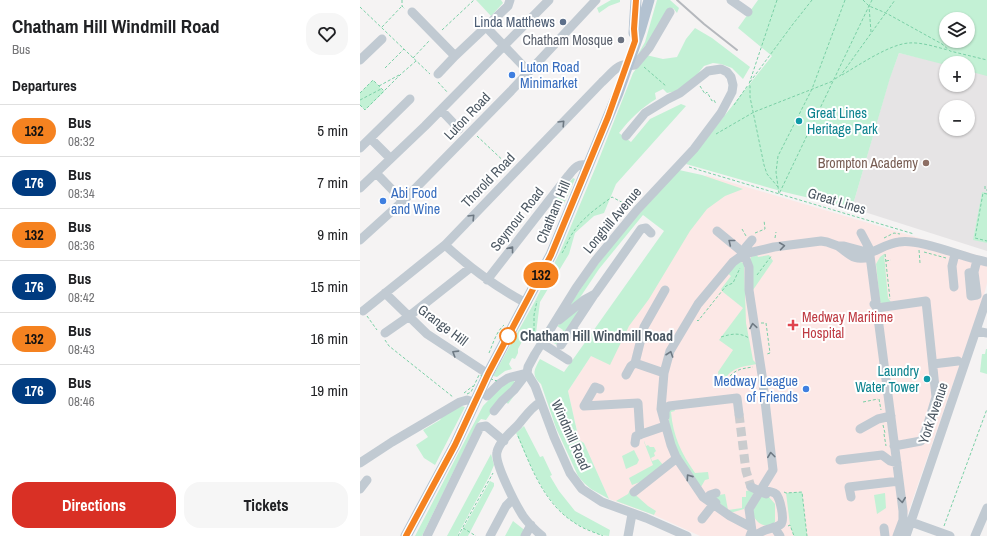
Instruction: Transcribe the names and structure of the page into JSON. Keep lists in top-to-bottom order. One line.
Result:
{"streets":{"main road":["Chatham Hill"],"street":["Luton Road","Thorold Road","Seymour Road","Longhill Avenue","Grange Hill","York Avenue","Windmill Road"],"path":["Great Lines"]},"crossings":[["Thorold Road","Chatham Hill"],["Thorold Road","Grange Hill"],["Great Lines","Longhill Avenue"],["Chatham Hill","Seymour Road"],["Chatham Hill","Grange Hill"],["Longhill Avenue","Windmill Road"]],"one_way":["Thorold Road","Seymour Road"],"places":{"other":["Linda Matthews","Chatham Mosque","Luton Road Minimarket","Great Lines Heritage Park","Brompton Academy","Abi Food and Wine","Chatham Hill Windmill Road","Laundry Water Tower","Medway League of Friends"],"health":["Medway Maritime Hospital"]},"lines":["bus line 132"],"page":{"heading":[["Chatham Hill Windmill Road","Bus"],"Departures"],"on_map":"132","map_buttons":["+","−"],"list":[{"mark":"132","name":"Bus","note":"08:32","value":"5 min"},{"mark":"176","name":"Bus","note":"08:34","value":"7 min"},{"mark":"132","name":"Bus","note":"08:36","value":"9 min"},{"mark":"176","name":"Bus","note":"08:42","value":"15 min"},{"mark":"132","name":"Bus","note":"08:43","value":"16 min"},{"mark":"176","name":"Bus","note":"08:46","value":"19 min"}],"buttons":["Directions","Tickets"]}}
